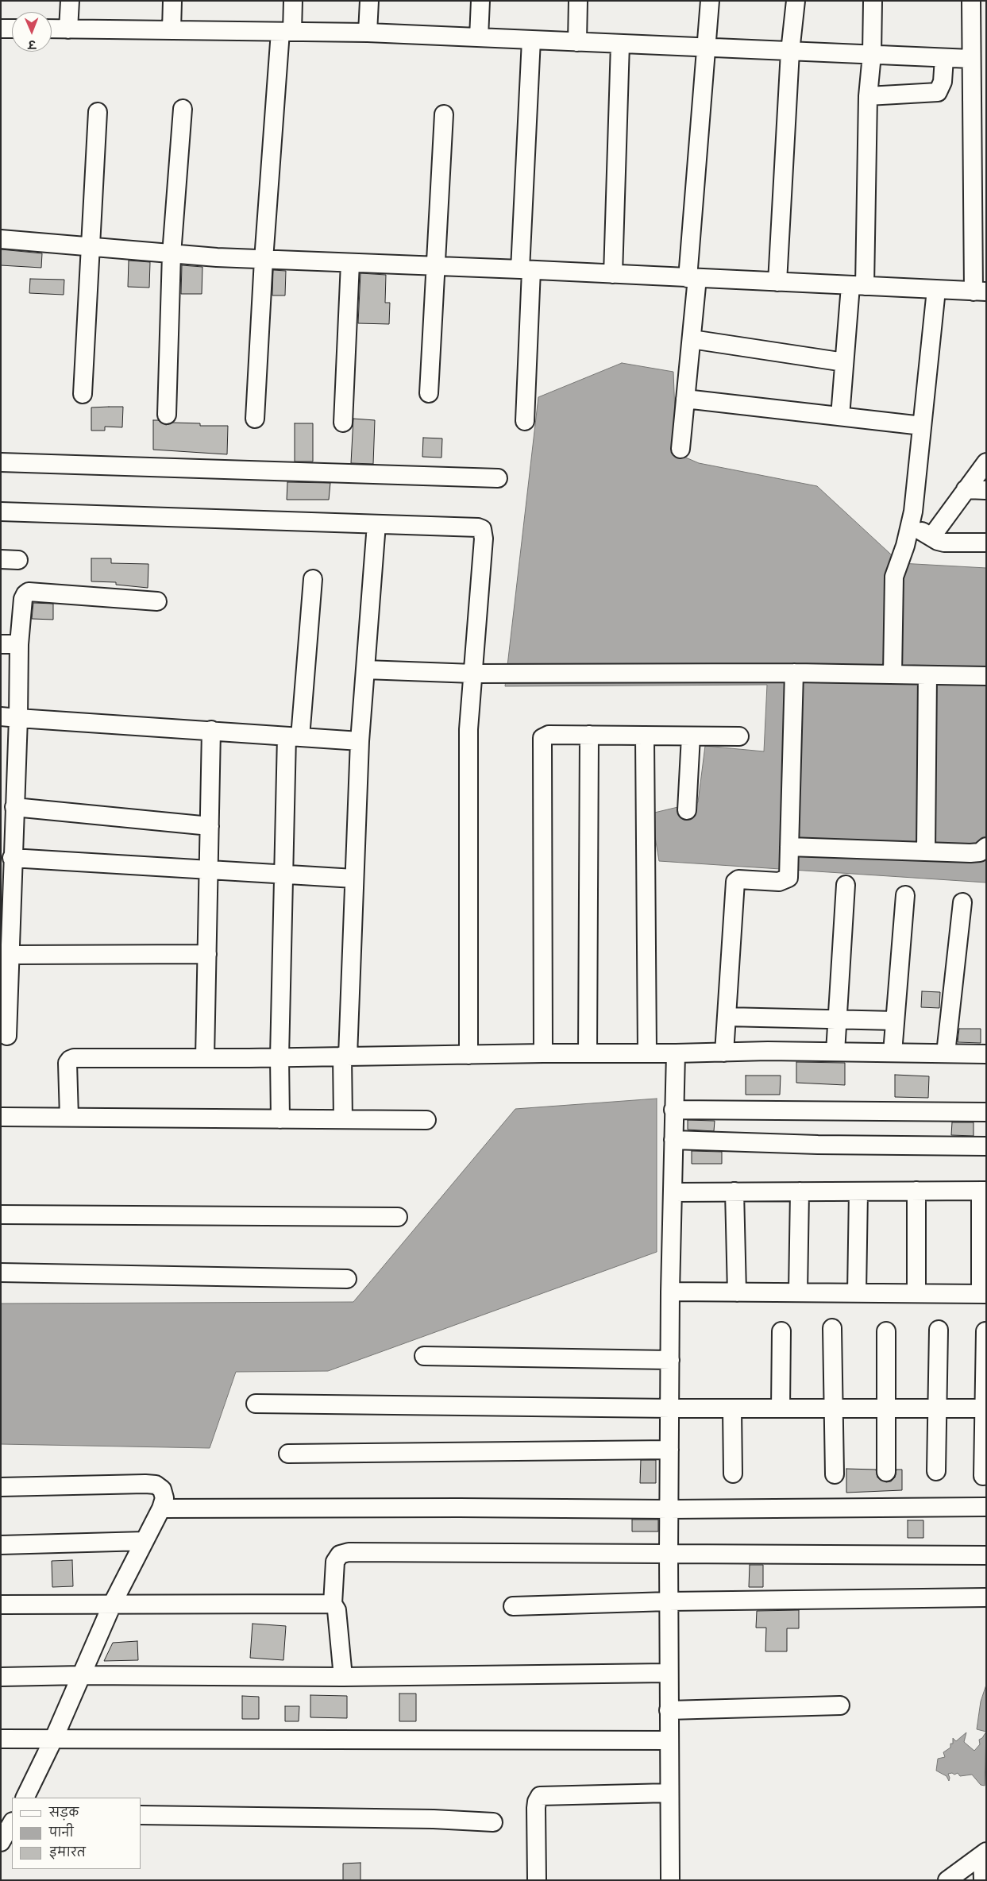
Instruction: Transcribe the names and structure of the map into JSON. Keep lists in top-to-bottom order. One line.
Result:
{"legend":["सड़क","पानी","इमारत"],"north":"bottom"}
